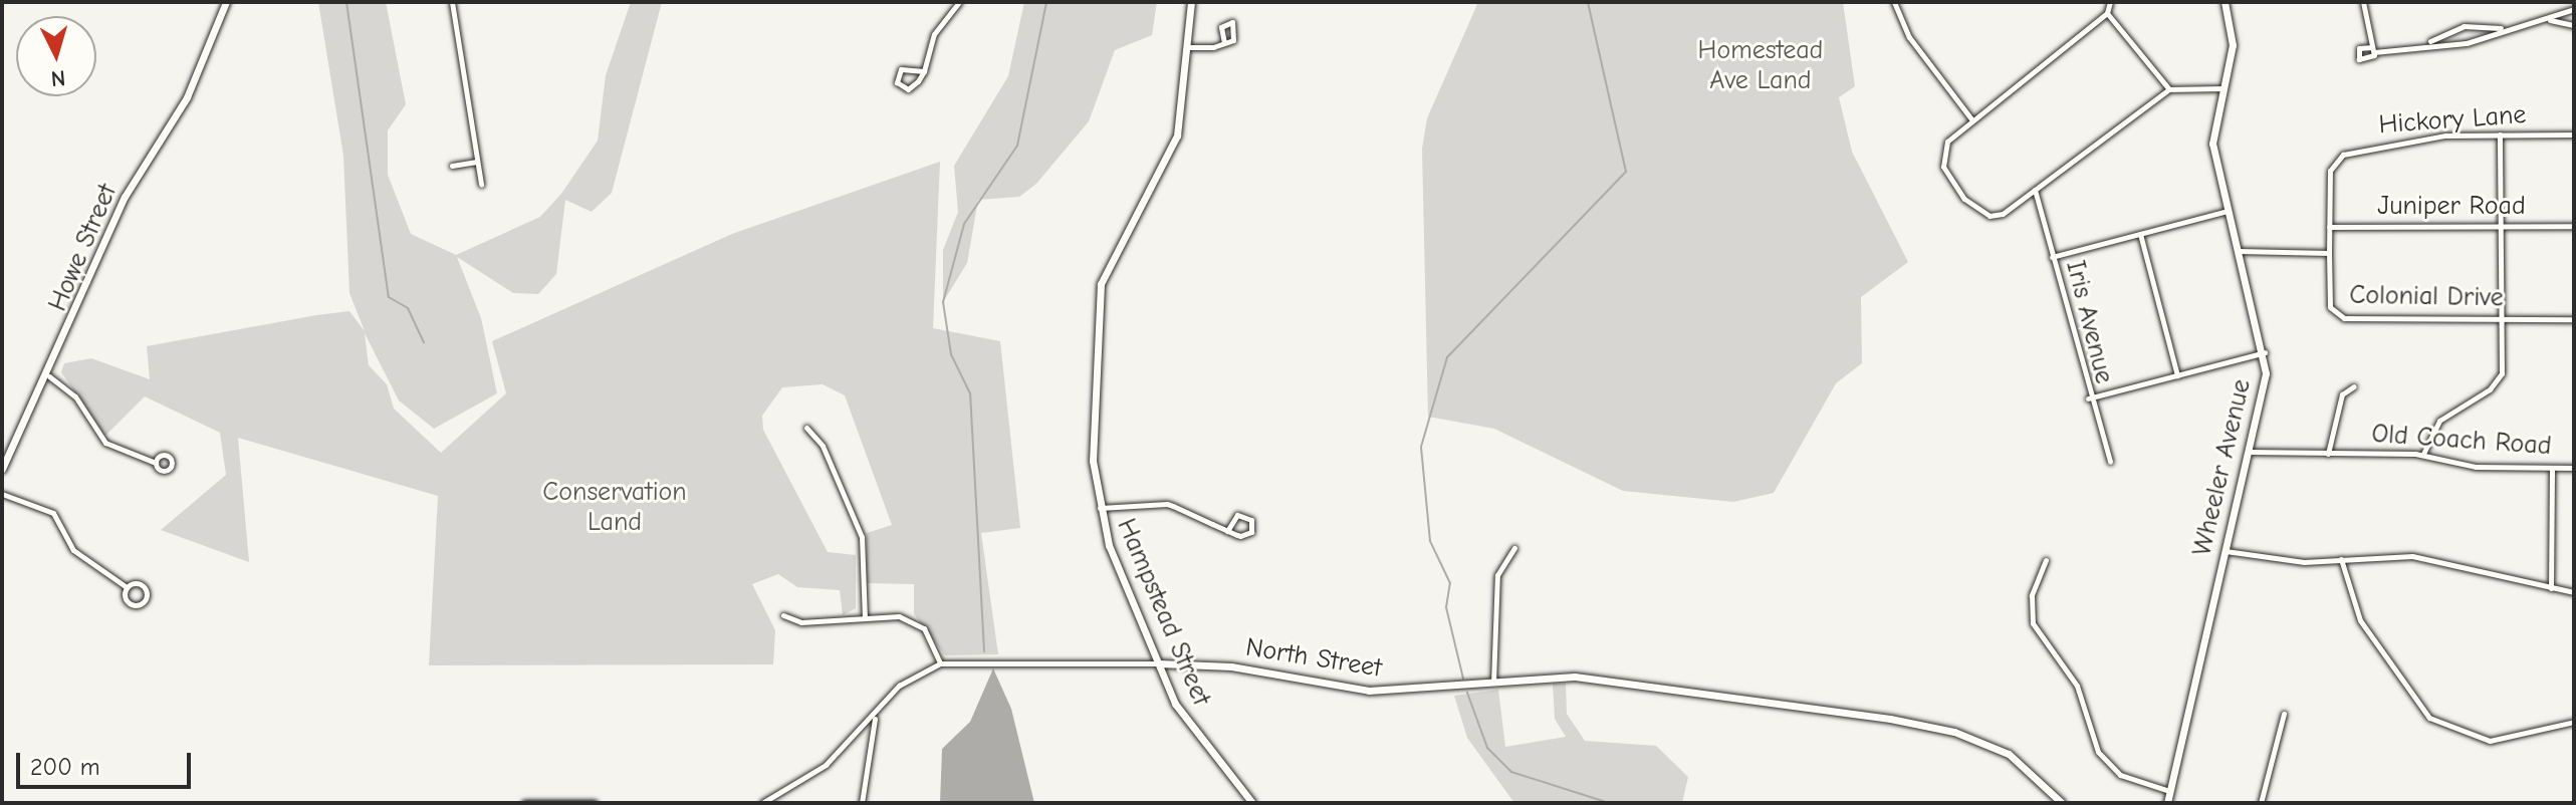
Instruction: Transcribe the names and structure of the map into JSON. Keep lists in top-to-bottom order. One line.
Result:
{"streets":{"street":["Hickory Lane","Juniper Road","Howe Street","Colonial Drive","Iris Avenue","Old Coach Road","Wheeler Avenue","Hampstead Street","North Street"]},"crossings":[["Hickory Lane","Juniper Road"],["Hickory Lane","Colonial Drive"],["Colonial Drive","Wheeler Avenue"],["Old Coach Road","Wheeler Avenue"],["Hampstead Street","North Street"]],"parks":["Homestead Ave Land","Conservation Land"],"scale_bar":"200 m","north":"bottom"}
